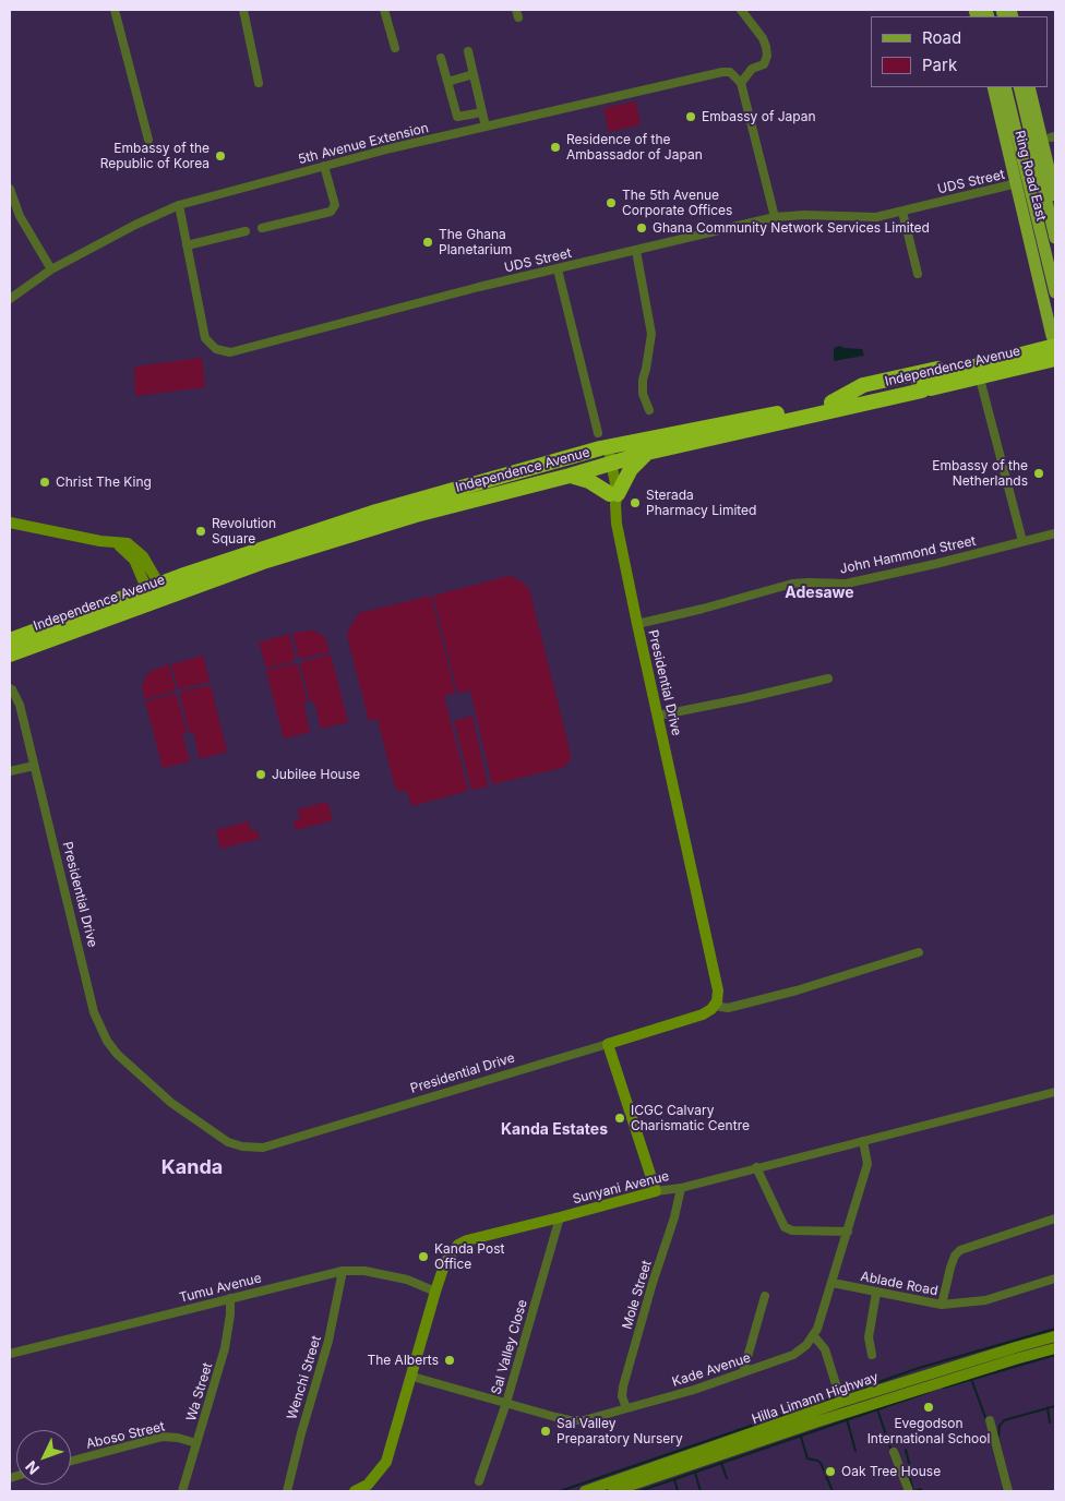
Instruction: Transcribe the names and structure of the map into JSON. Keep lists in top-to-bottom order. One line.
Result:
{"streets":{"highway":["Independence Avenue"],"main road":["Ring Road East"],"street":["5th Avenue Extension","UDS Street","John Hammond Street","Presidential Drive","Sunyani Avenue","Ablade Road","Tumu Avenue","Mole Street","Sal Valley Close","Kade Avenue","Wenchi Street","Wa Street","Hilla Limann Highway","Aboso Street"]},"crossings":[["5th Avenue Extension","UDS Street"],["Ring Road East","UDS Street"],["Ring Road East","Independence Avenue"],["Independence Avenue","Presidential Drive"],["John Hammond Street","Presidential Drive"],["Sunyani Avenue","Tumu Avenue"],["Sunyani Avenue","Mole Street"],["Sunyani Avenue","Sal Valley Close"],["Sunyani Avenue","Kade Avenue"],["Ablade Road","Kade Avenue"],["Tumu Avenue","Wenchi Street"],["Tumu Avenue","Wa Street"],["Mole Street","Kade Avenue"],["Sal Valley Close","Kade Avenue"],["Wa Street","Aboso Street"]],"districts":["Adesawe","Kanda Estates","Kanda"],"places":["Embassy of Japan","Residence of the Ambassador of Japan","Embassy of the Republic of Korea","The 5th Avenue Corporate Offices","Ghana Community Network Services Limited","The Ghana Planetarium","Embassy of the Netherlands","Christ The King","Sterada Pharmacy Limited","Revolution Square","Jubilee House","ICGC Calvary Charismatic Centre","Kanda Post Office","The Alberts","Evegodson International School","Sal Valley Preparatory Nursery","Oak Tree House"],"legend":["Road","Park"],"north":"bottom left"}
